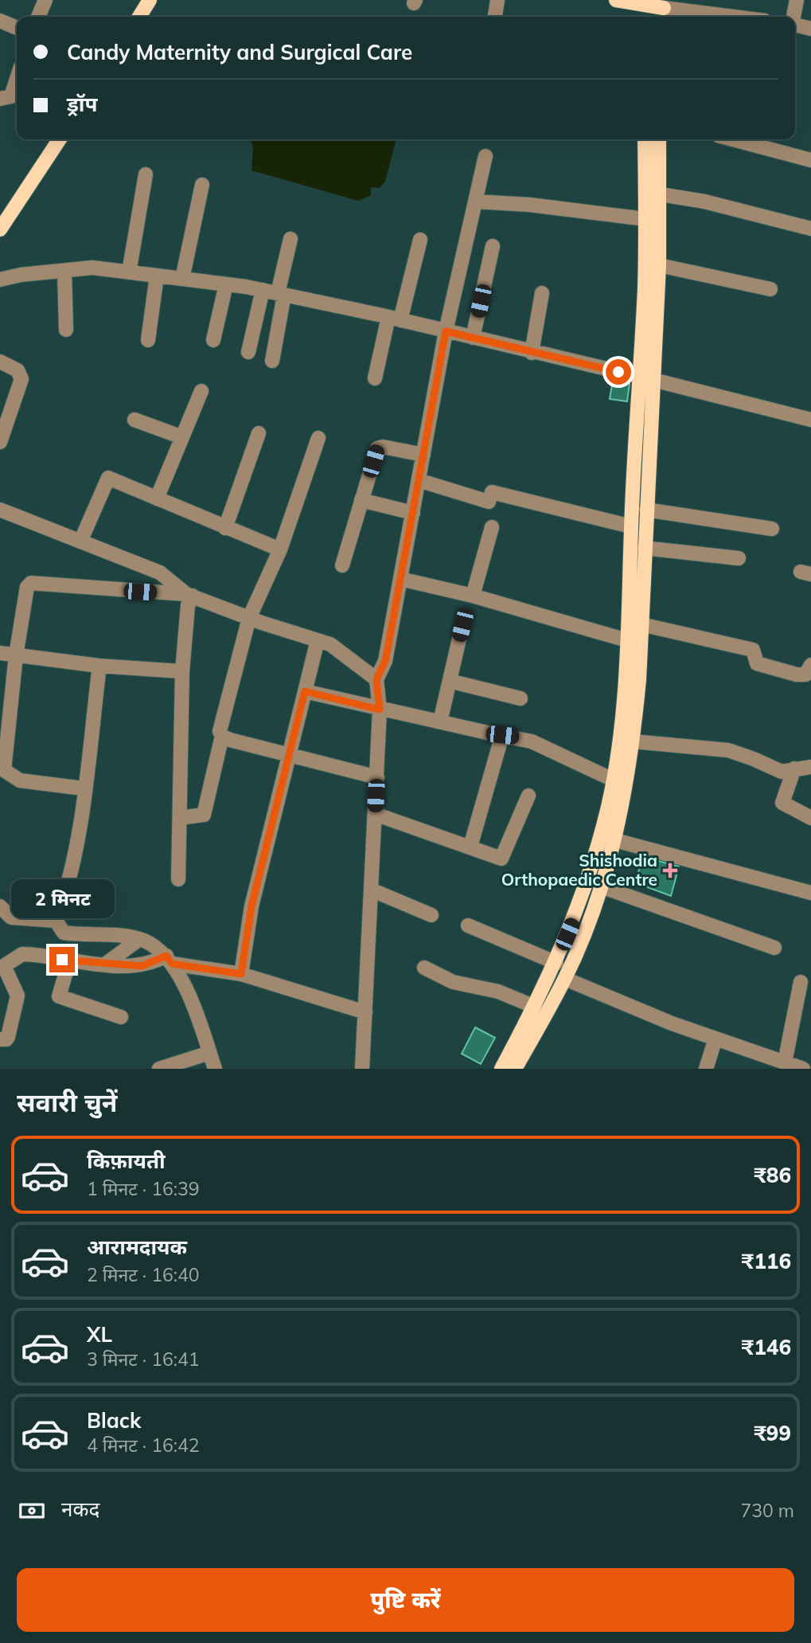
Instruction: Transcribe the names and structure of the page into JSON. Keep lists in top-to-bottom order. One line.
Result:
{"places":{"health":["Shishodia Orthopaedic Centre"]},"page":{"banner":["Candy Maternity and Surgical Care","ड्रॉप"],"bubble":"2 मिनट","heading":"सवारी चुनें","list":[{"name":"किफ़ायती","note":"1 मिनट · 16:39","value":"₹86"},{"name":"आरामदायक","note":"2 मिनट · 16:40","value":"₹116"},{"name":"XL","note":"3 मिनट · 16:41","value":"₹146"},{"name":"Black","note":"4 मिनट · 16:42","value":"₹99"}],"pay":["नकद","730 m"],"buttons":"पुष्टि करें"}}
